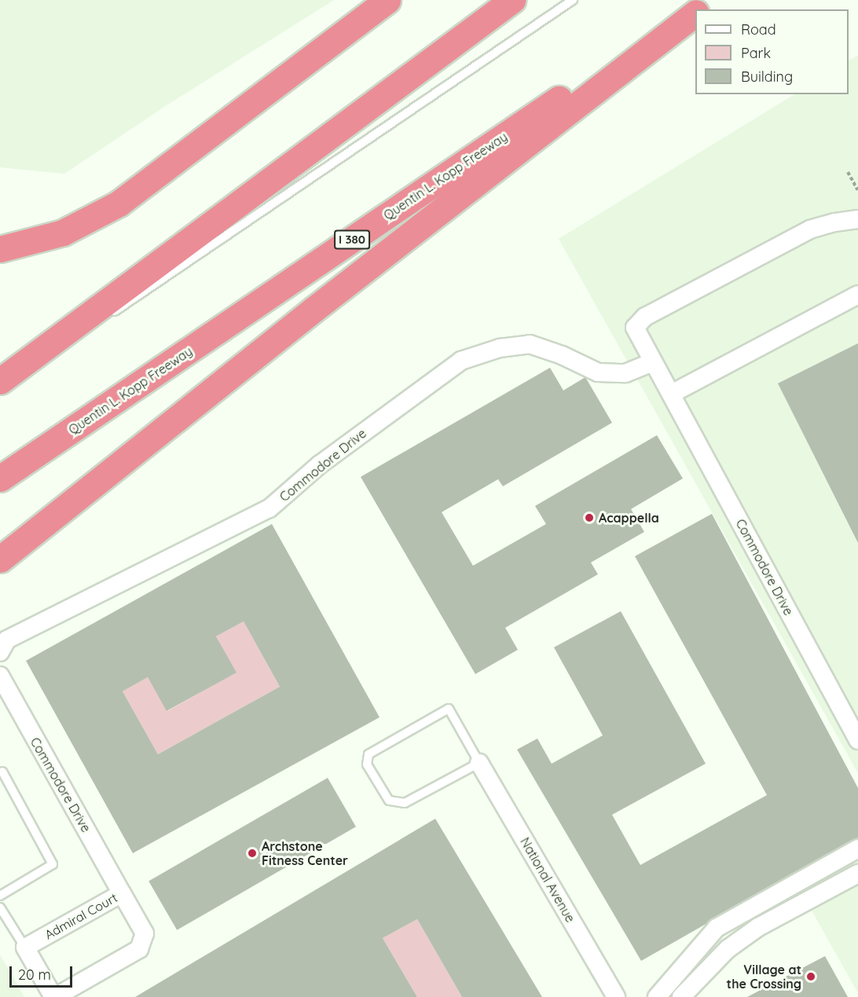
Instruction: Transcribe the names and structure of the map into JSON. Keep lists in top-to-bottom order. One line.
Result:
{"streets":{"highway":["Quentin L. Kopp Freeway","I 380"],"street":["Commodore Drive","National Avenue","Admiral Court"]},"crossings":[["Commodore Drive","Admiral Court"]],"places":["Acappella","Archstone Fitness Center","Village at the Crossing"],"legend":["Road","Park","Building"],"scale_bar":"20 m"}
